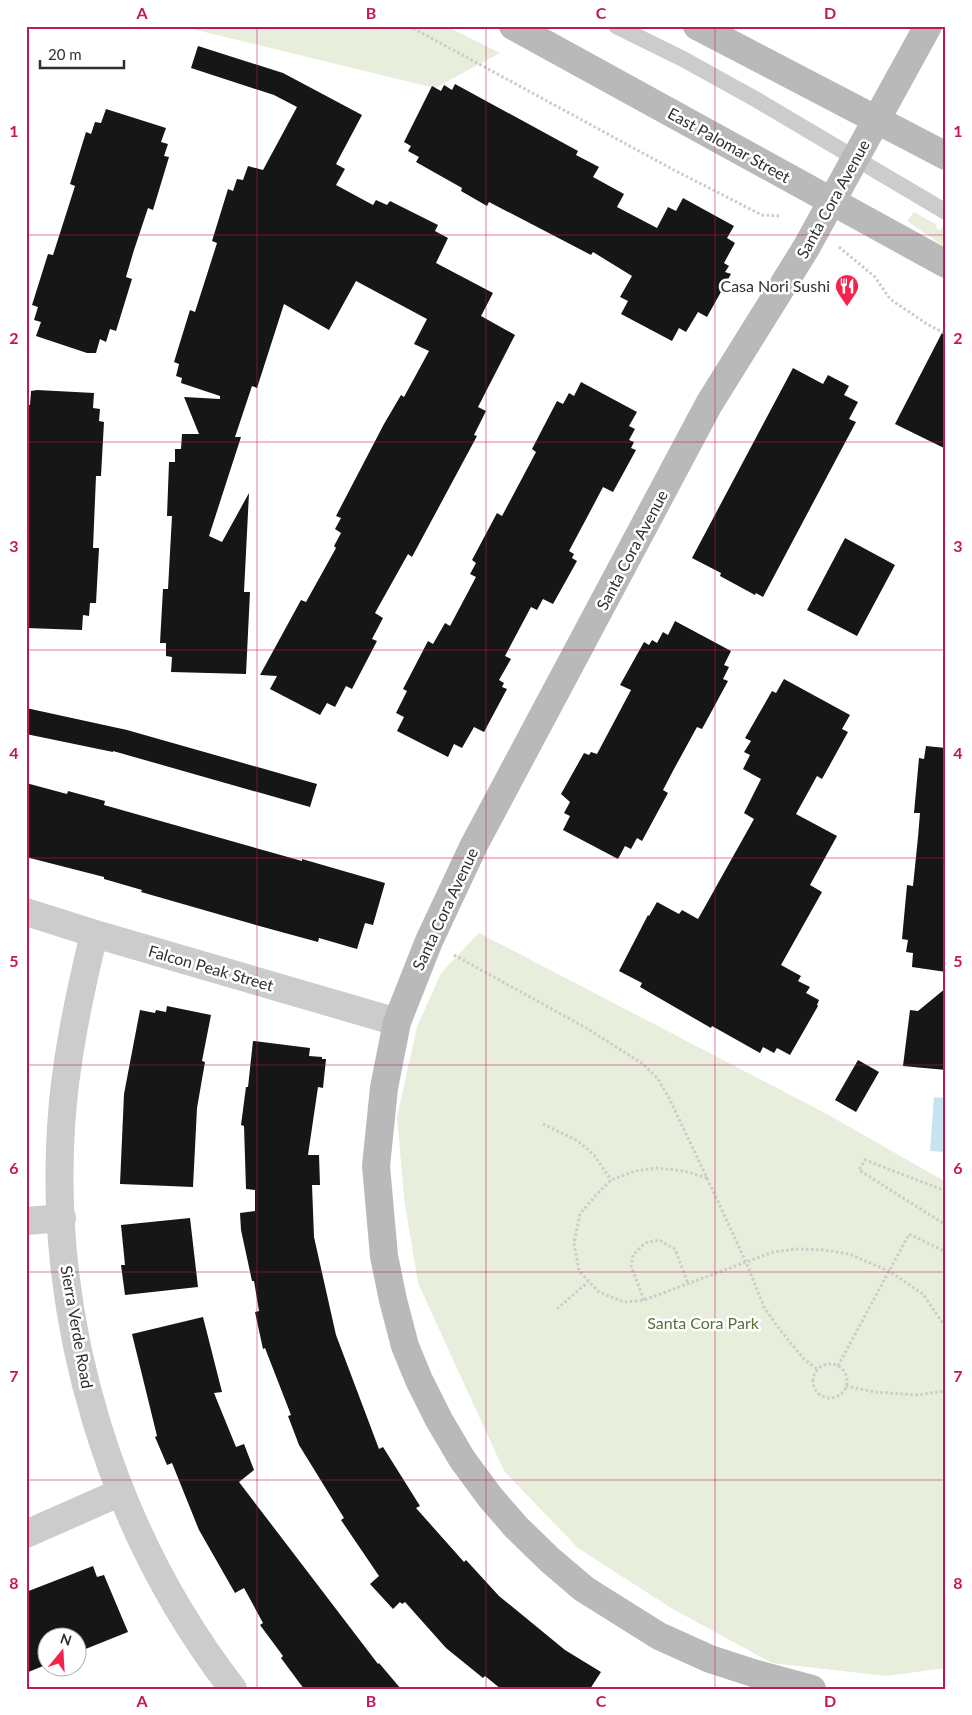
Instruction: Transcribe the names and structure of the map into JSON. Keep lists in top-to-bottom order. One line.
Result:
{"streets":{"street":["East Palomar Street","Santa Cora Avenue","Falcon Peak Street","Sierra Verde Road"]},"crossings":[["East Palomar Street","Santa Cora Avenue"],["Santa Cora Avenue","Falcon Peak Street"],["Falcon Peak Street","Sierra Verde Road"]],"parks":["Santa Cora Park"],"places":{"restaurant":["Casa Nori Sushi"]},"scale_bar":"20 m","north":"top","grid":{"columns":["A","B","C","D"],"rows":["1","2","3","4","5","6","7","8"]}}
